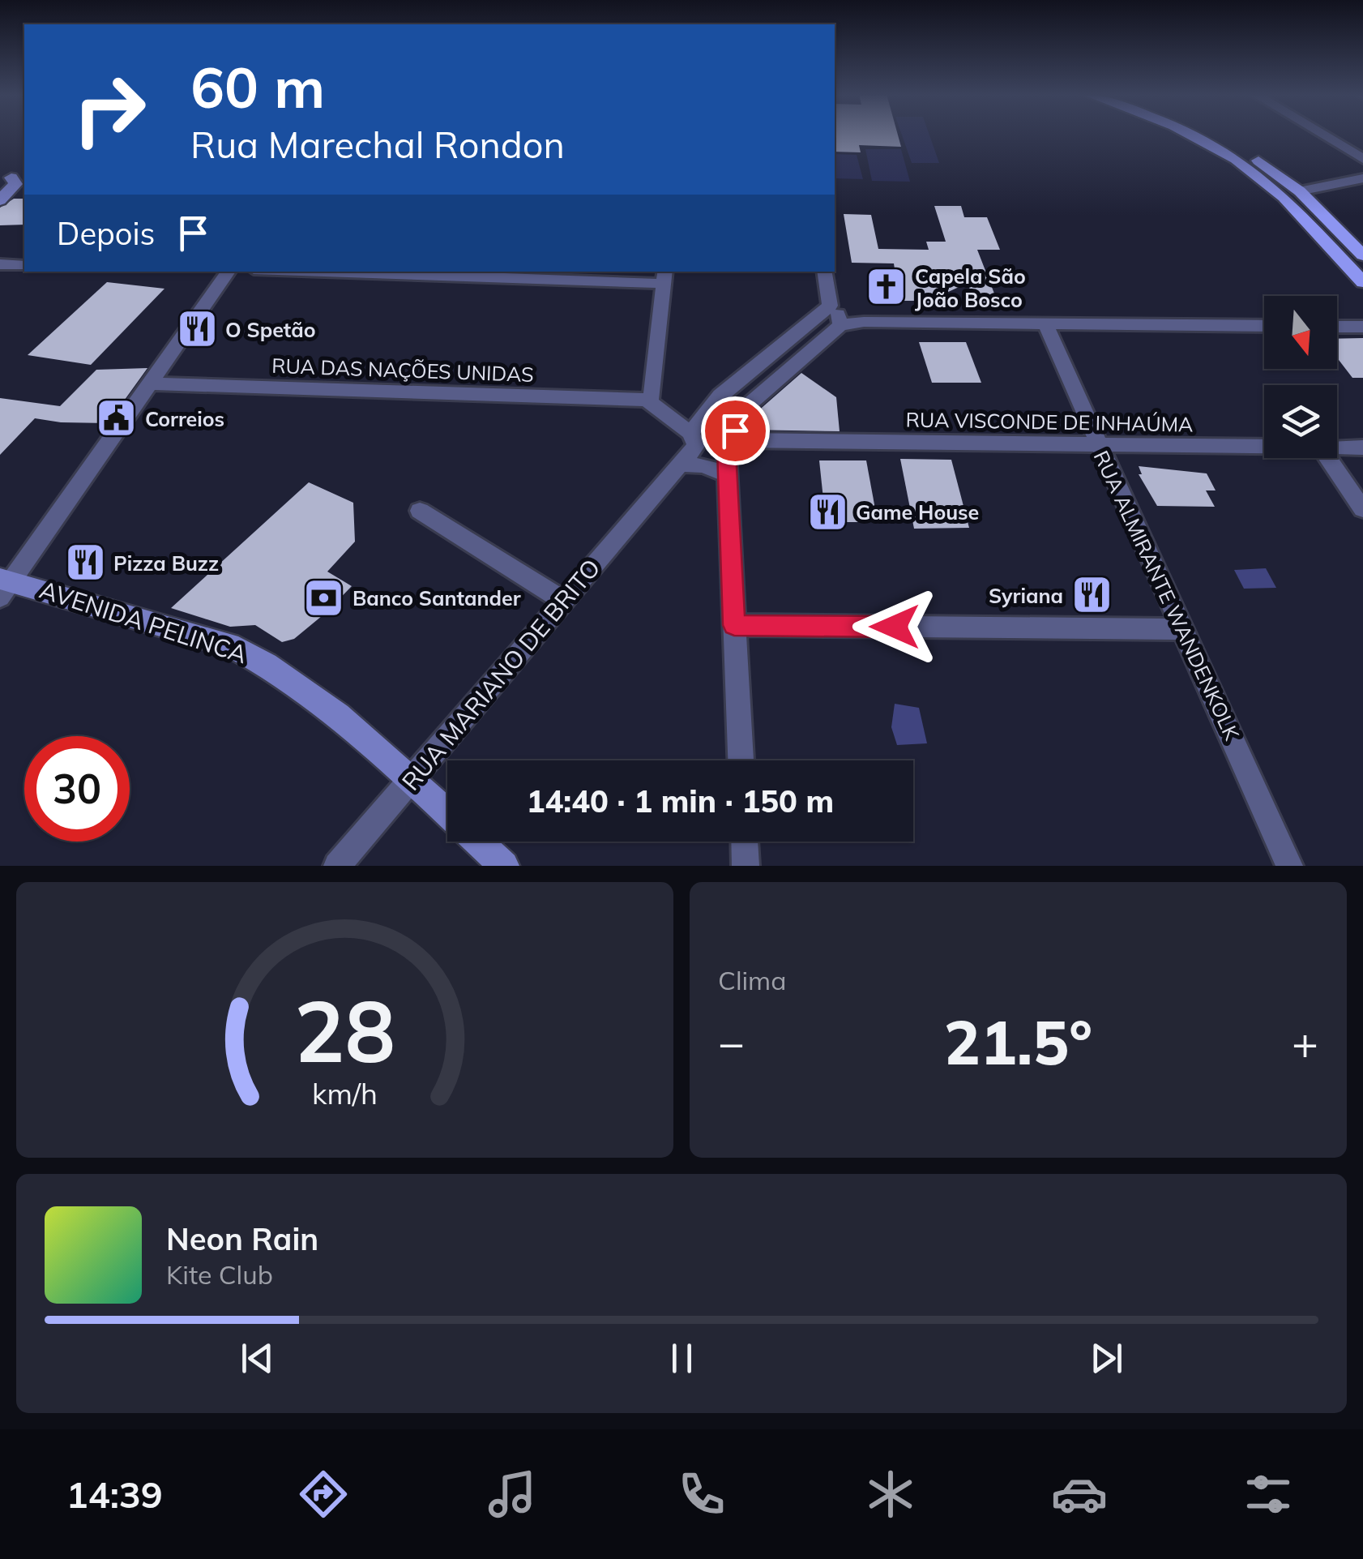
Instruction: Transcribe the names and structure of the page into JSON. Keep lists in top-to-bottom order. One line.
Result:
{"streets":{"main road":["AVENIDA PELINCA"],"street":["RUA DAS NAÇÕES UNIDAS","RUA VISCONDE DE INHAÚMA","RUA ALMIRANTE WANDENKOLK","RUA MARIANO DE BRITO"]},"crossings":[["RUA VISCONDE DE INHAÚMA","RUA ALMIRANTE WANDENKOLK"],["AVENIDA PELINCA","RUA MARIANO DE BRITO"]],"places":{"church":["Capela São João Bosco"],"restaurant":["O Spetão","Game House","Pizza Buzz","Syriana"],"public building":["Correios"],"bank":["Banco Santander"]},"north":"bottom","page":{"turn":["60 m","Rua Marechal Rondon"],"then":"Depois","limit":"30","trip":"14:40 · 1 min · 150 m","tile":"Clima","heat":["−","21.5°","+"],"song":["Neon Rain","Kite Club"],"tabs":"14:39","gauge":["28","km/h"]}}
